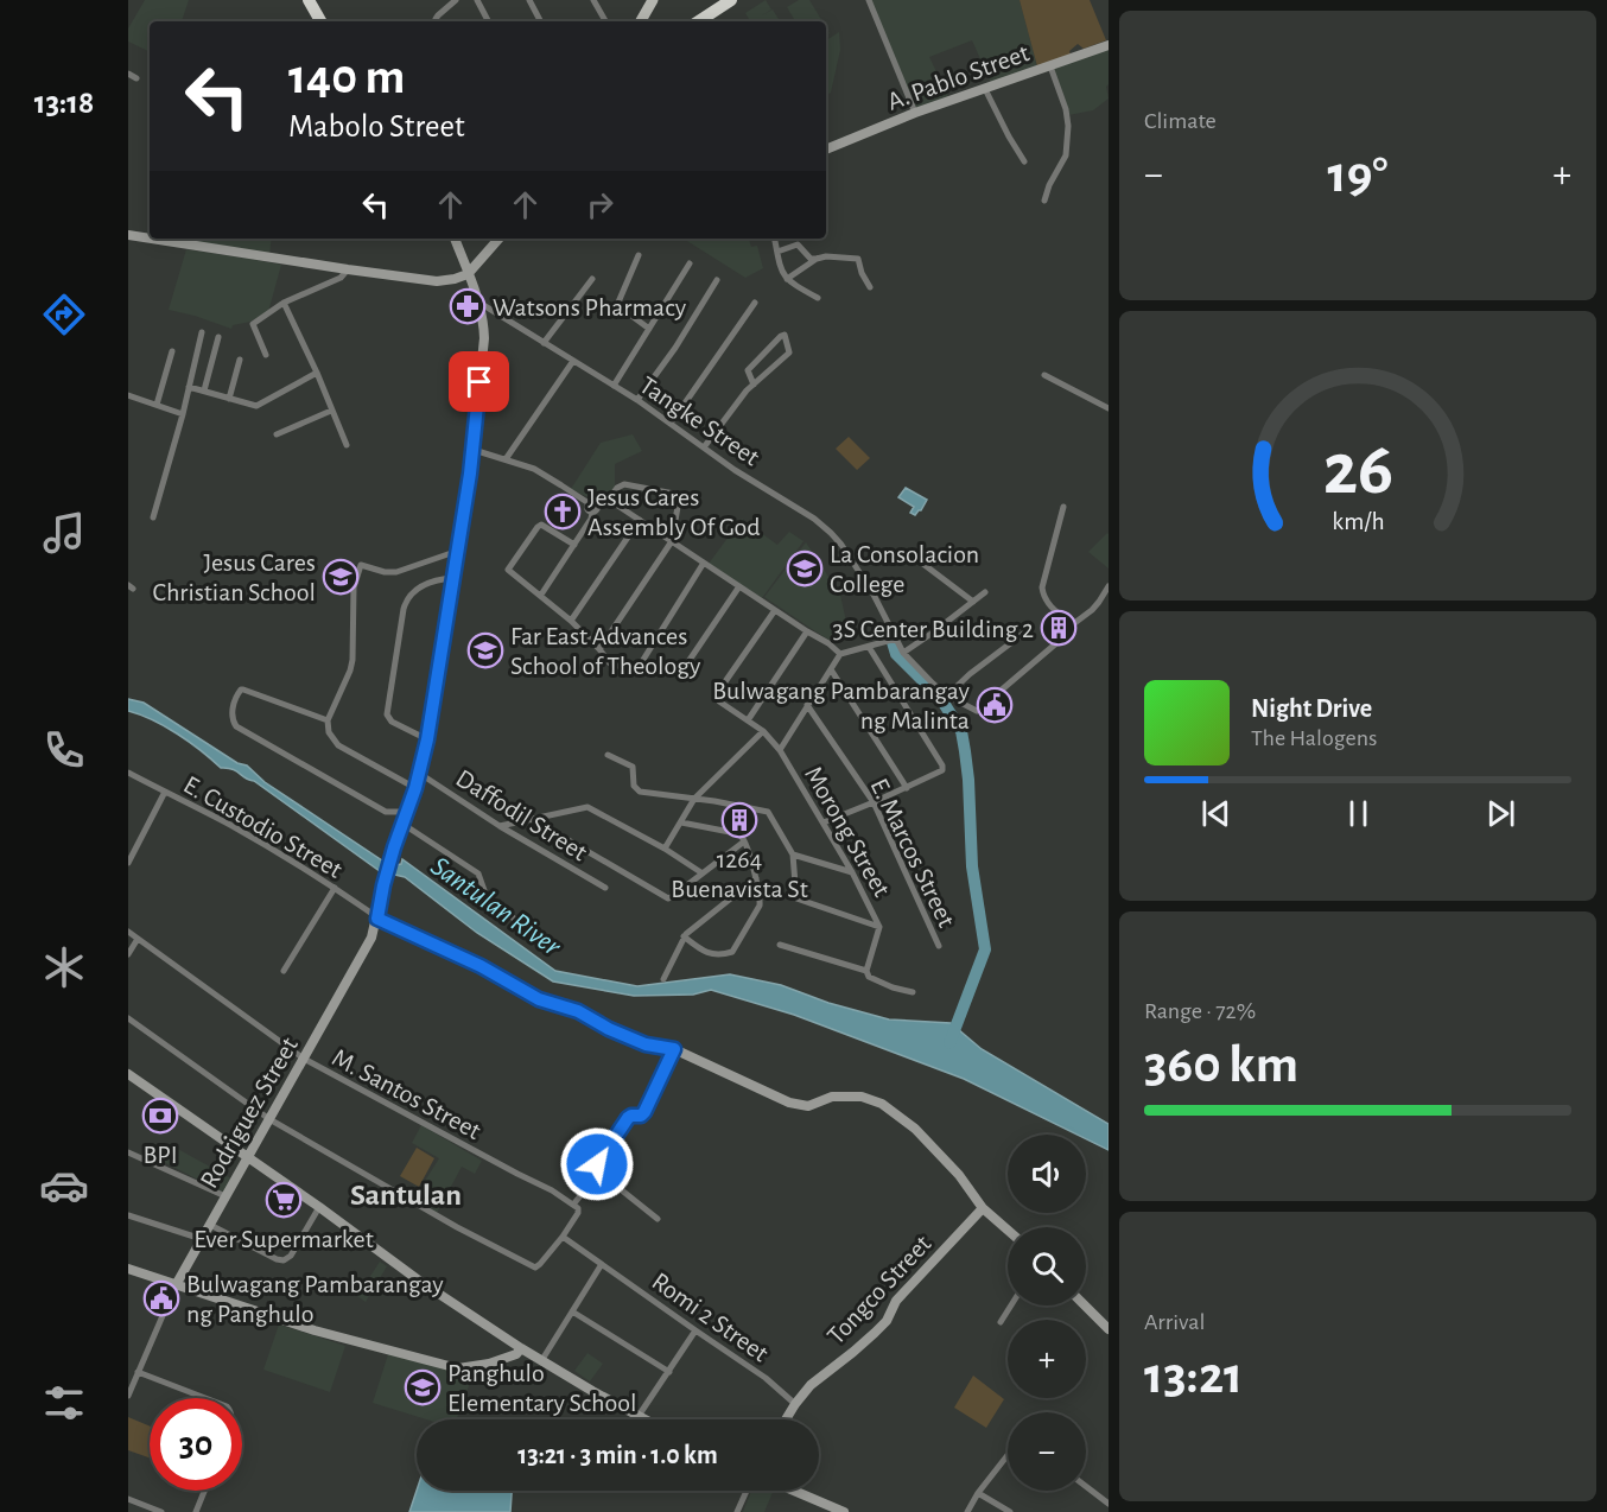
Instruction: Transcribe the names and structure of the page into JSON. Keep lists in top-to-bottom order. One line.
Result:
{"streets":{"main road":["A. Pablo Street","Rodriguez Street","Tongco Street"],"street":["Tangke Street","Daffodil Street","E. Custodio Street","Morong Street","E. Marcos Street","M. Santos Street","Romi 2 Street"]},"crossings":[["Tangke Street","Rodriguez Street"],["Daffodil Street","Rodriguez Street"],["E. Custodio Street","Rodriguez Street"],["M. Santos Street","Rodriguez Street"],["Tongco Street","Romi 2 Street"]],"districts":["Santulan"],"water":["Santulan River"],"places":{"pharmacy":["Watsons Pharmacy"],"church":["Jesus Cares Assembly Of God"],"school or university":["La Consolacion College","Jesus Cares Christian School","Far East Advances School of Theology","Panghulo Elementary School"],"building":["3S Center Building 2","1264 Buenavista St"],"public building":["Bulwagang Pambarangay ng Malinta","Bulwagang Pambarangay ng Panghulo"],"bank":["BPI"],"supermarket":["Ever Supermarket"]},"page":{"tabs":"13:18","tile":["Climate",["Range · 72%","360 km"],["Arrival","13:21"]],"turn":["140 m","Mabolo Street"],"heat":["−","19°","+"],"song":["Night Drive","The Halogens"],"map_buttons":["+","−"],"limit":"30","trip":"13:21 · 3 min · 1.0 km","gauge":["26","km/h"]}}
